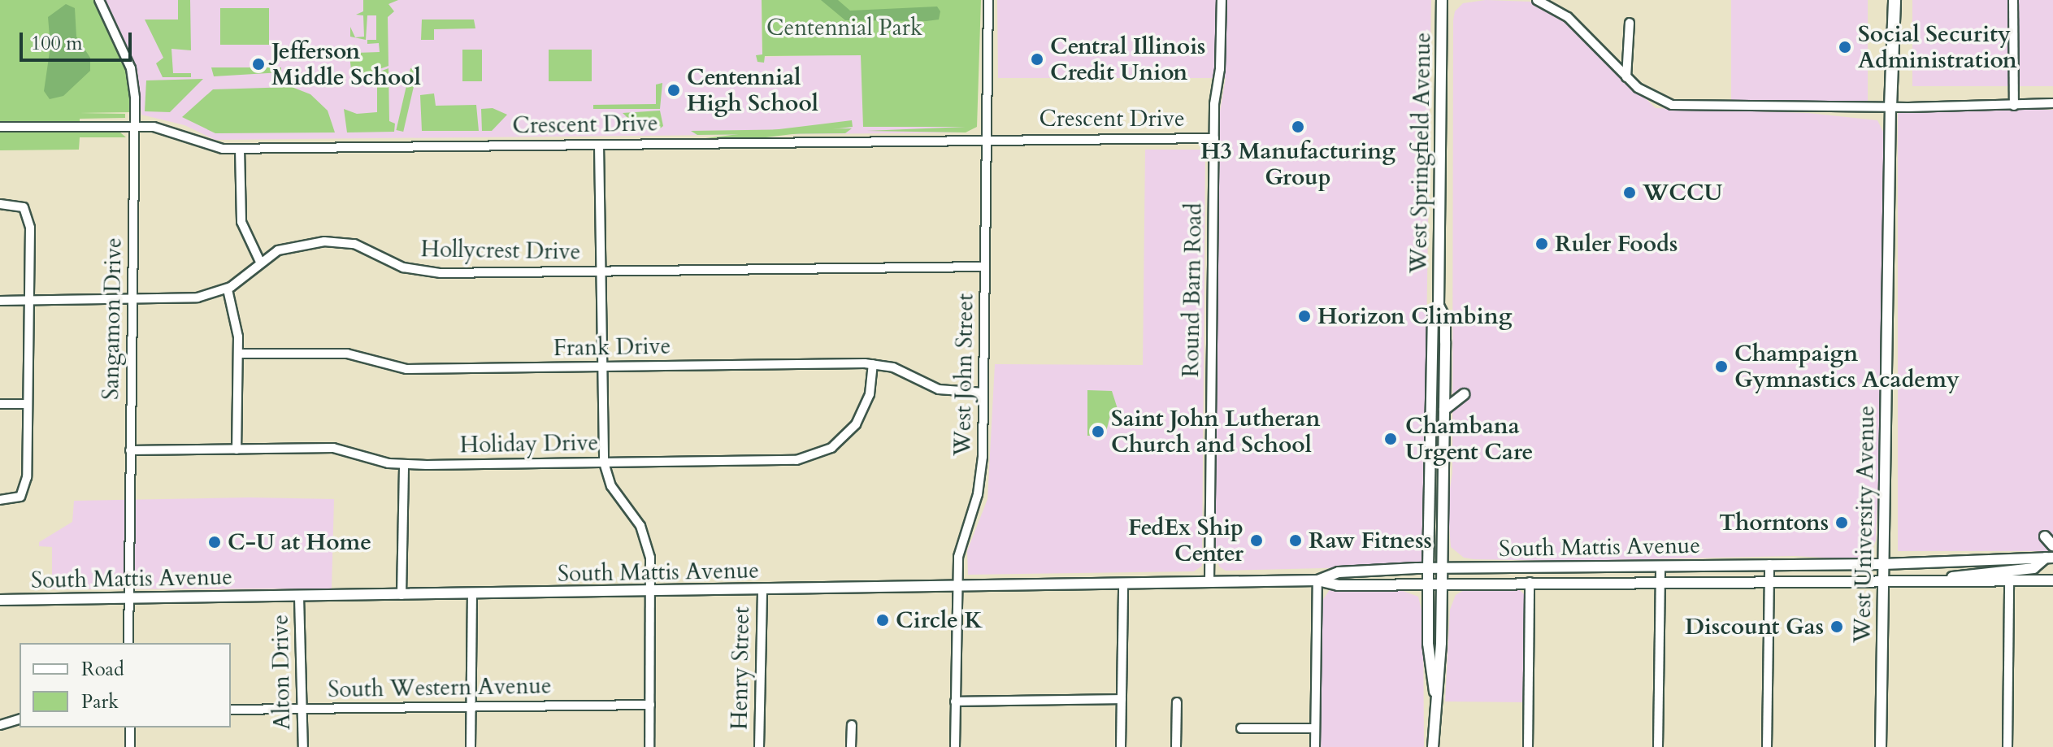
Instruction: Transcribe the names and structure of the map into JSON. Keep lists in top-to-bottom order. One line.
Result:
{"streets":{"main road":["West Springfield Avenue","West University Avenue","South Mattis Avenue"],"street":["Crescent Drive","Hollycrest Drive","Round Barn Road","Sangamon Drive","Frank Drive","West John Street","Holiday Drive","Henry Street","Alton Drive","South Western Avenue"]},"crossings":[["Crescent Drive","Round Barn Road"],["Crescent Drive","Sangamon Drive"],["Crescent Drive","West John Street"],["West Springfield Avenue","South Mattis Avenue"],["Hollycrest Drive","Sangamon Drive"],["Hollycrest Drive","West John Street"],["Round Barn Road","South Mattis Avenue"],["Sangamon Drive","Holiday Drive"],["Sangamon Drive","South Mattis Avenue"],["Frank Drive","West John Street"],["Frank Drive","Holiday Drive"],["West John Street","South Mattis Avenue"],["West University Avenue","South Mattis Avenue"],["South Mattis Avenue","Henry Street"],["South Mattis Avenue","Alton Drive"],["Alton Drive","South Western Avenue"]],"parks":["Centennial Park"],"places":["Social Security Administration","Central Illinois Credit Union","Jefferson Middle School","Centennial High School","H3 Manufacturing Group","WCCU","Ruler Foods","Horizon Climbing","Champaign Gymnastics Academy","Saint John Lutheran Church and School","Chambana Urgent Care","Thorntons","FedEx Ship Center","Raw Fitness","C-U at Home","Circle K","Discount Gas"],"legend":["Road","Park"],"scale_bar":"100 m"}
